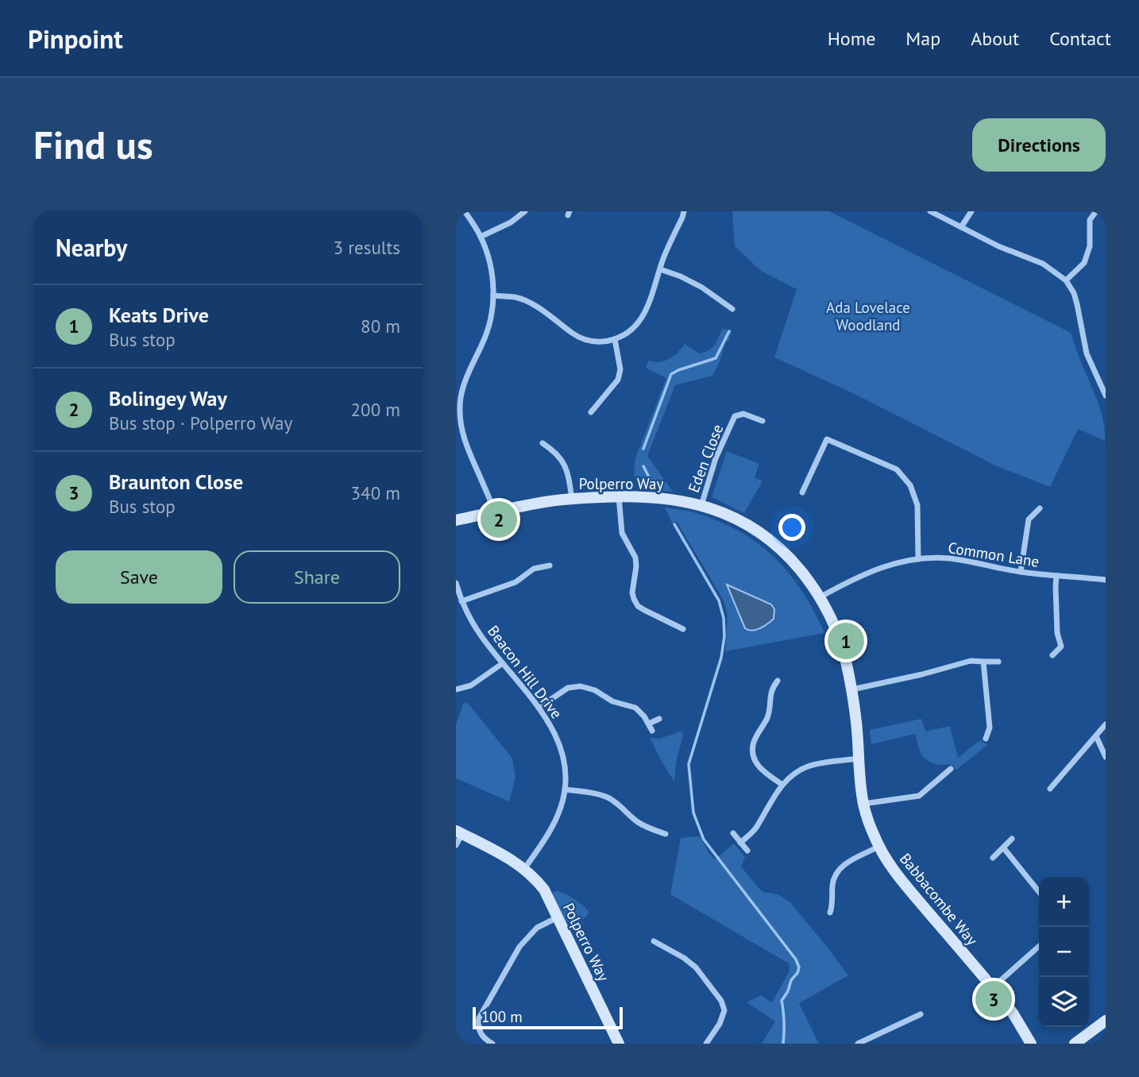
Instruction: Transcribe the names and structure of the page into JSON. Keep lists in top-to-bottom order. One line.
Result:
{"streets":{"street":["Eden Close","Polperro Way","Common Lane","Beacon Hill Drive","Babbacombe Way"]},"crossings":[["Eden Close","Polperro Way"],["Polperro Way","Common Lane"],["Polperro Way","Beacon Hill Drive"],["Polperro Way","Babbacombe Way"],["Common Lane","Babbacombe Way"]],"parks":["Ada Lovelace Woodland"],"scale_bar":"100 m","page":{"header":"Pinpoint","nav":["Home","Map","About","Contact"],"buttons":["Directions",["Save","Share"]],"title":"Find us","heading":["Nearby","3 results"],"list":[{"mark":"1","name":"Keats Drive","note":"Bus stop","value":"80 m"},{"mark":"2","name":"Bolingey Way","note":"Bus stop · Polperro Way","value":"200 m"},{"mark":"3","name":"Braunton Close","note":"Bus stop","value":"340 m"}],"pins":["2","1","3"],"map_buttons":["+","−"],"scale":"100 m"}}
